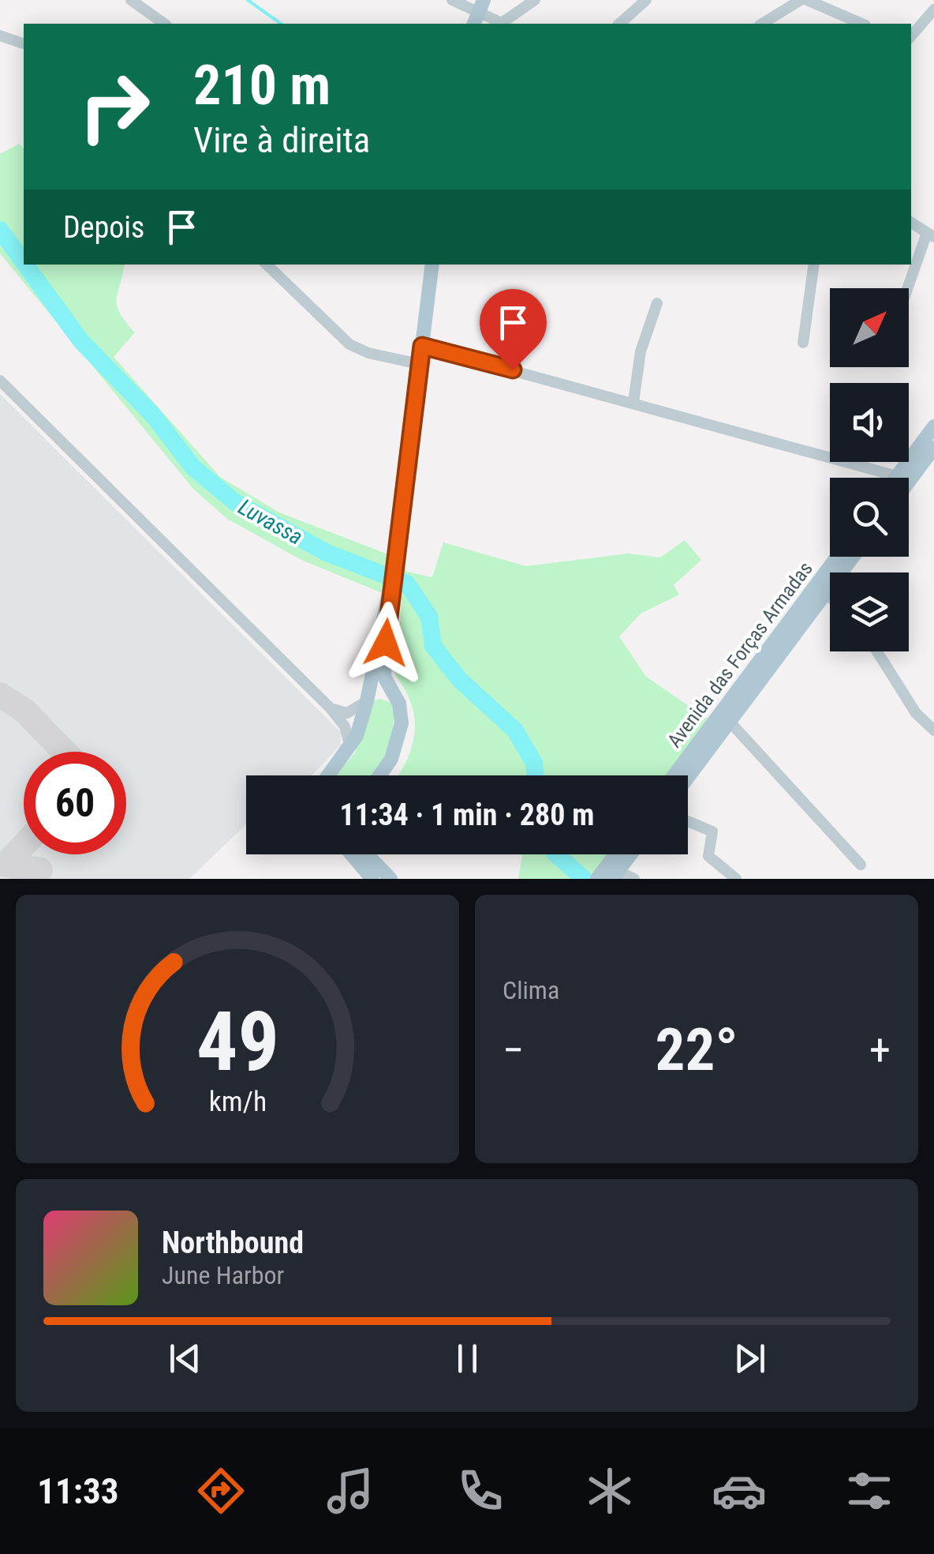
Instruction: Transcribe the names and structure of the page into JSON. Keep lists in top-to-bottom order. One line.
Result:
{"streets":{"main road":["Avenida das Forças Armadas"]},"water":["Luvassa"],"north":"top right","page":{"turn":["210 m","Vire à direita"],"then":"Depois","limit":"60","trip":"11:34 · 1 min · 280 m","tile":"Clima","heat":["−","22°","+"],"song":["Northbound","June Harbor"],"tabs":"11:33","gauge":["49","km/h"]}}
